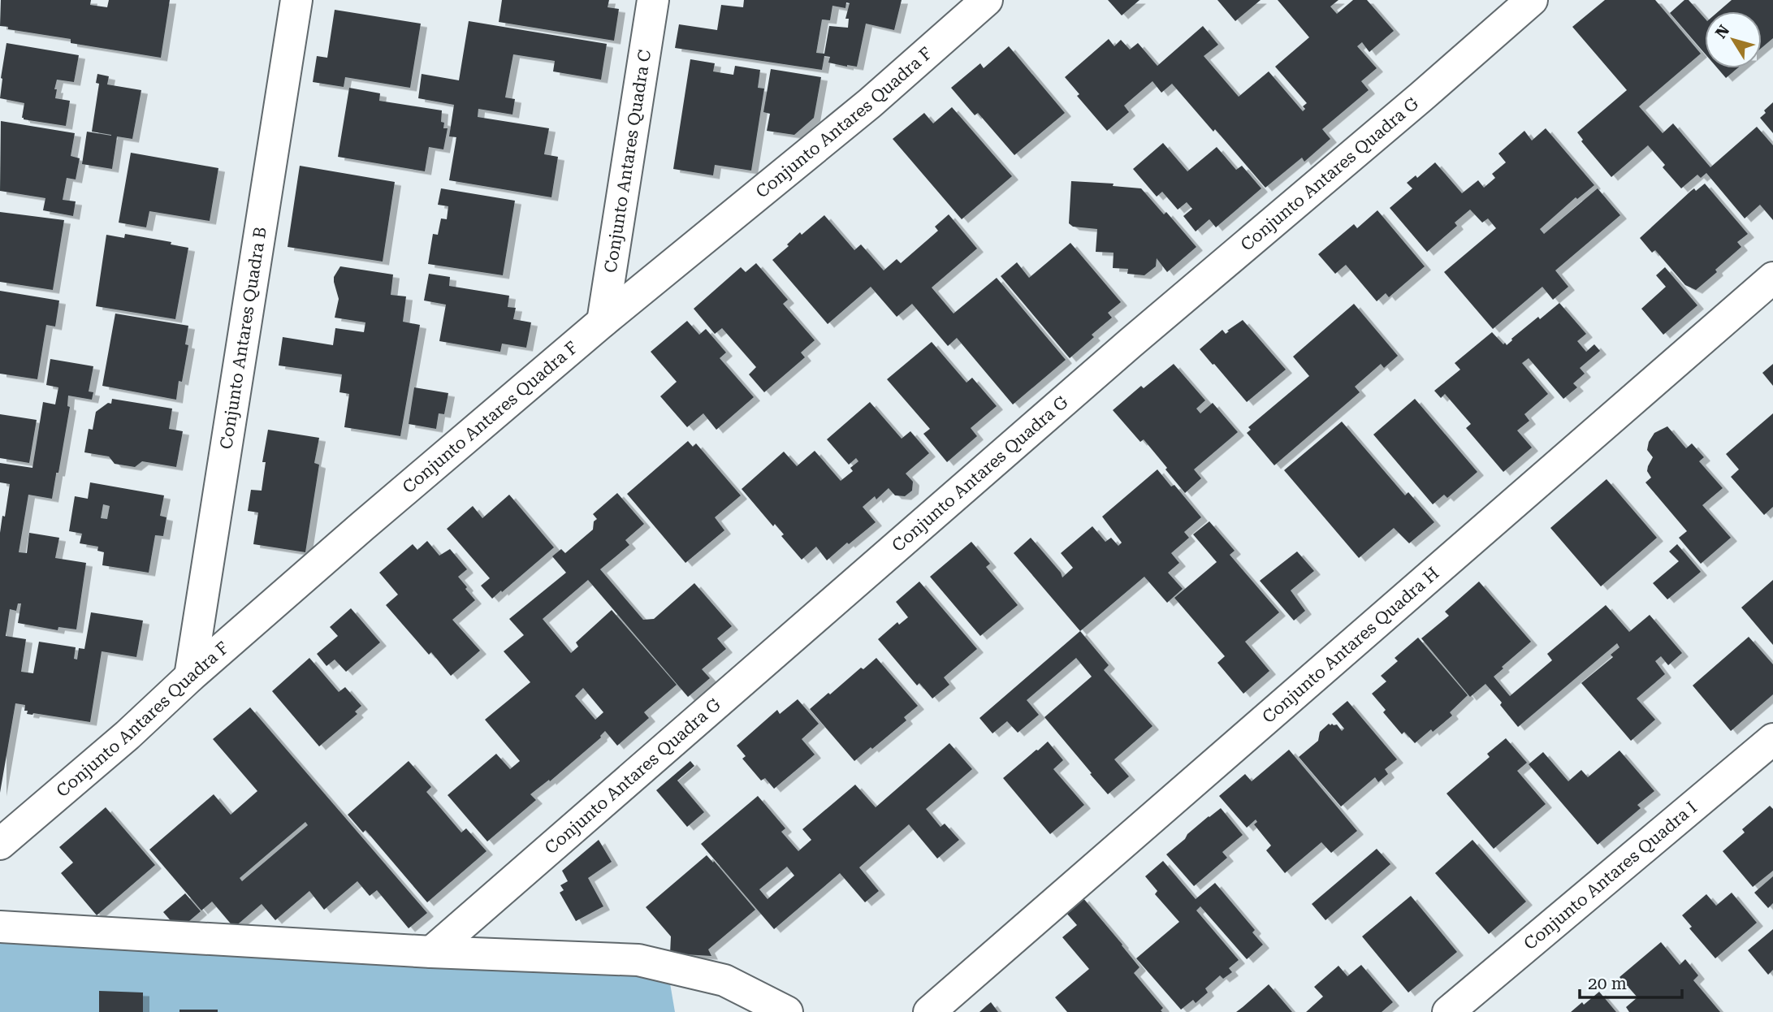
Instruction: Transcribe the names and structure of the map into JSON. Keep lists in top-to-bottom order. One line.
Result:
{"streets":{"street":["Conjunto Antares Quadra F","Conjunto Antares Quadra C","Conjunto Antares Quadra G","Conjunto Antares Quadra B","Conjunto Antares Quadra H","Conjunto Antares Quadra I"]},"crossings":[["Conjunto Antares Quadra F","Conjunto Antares Quadra C"],["Conjunto Antares Quadra F","Conjunto Antares Quadra B"]],"scale_bar":"20 m","north":"top left"}
